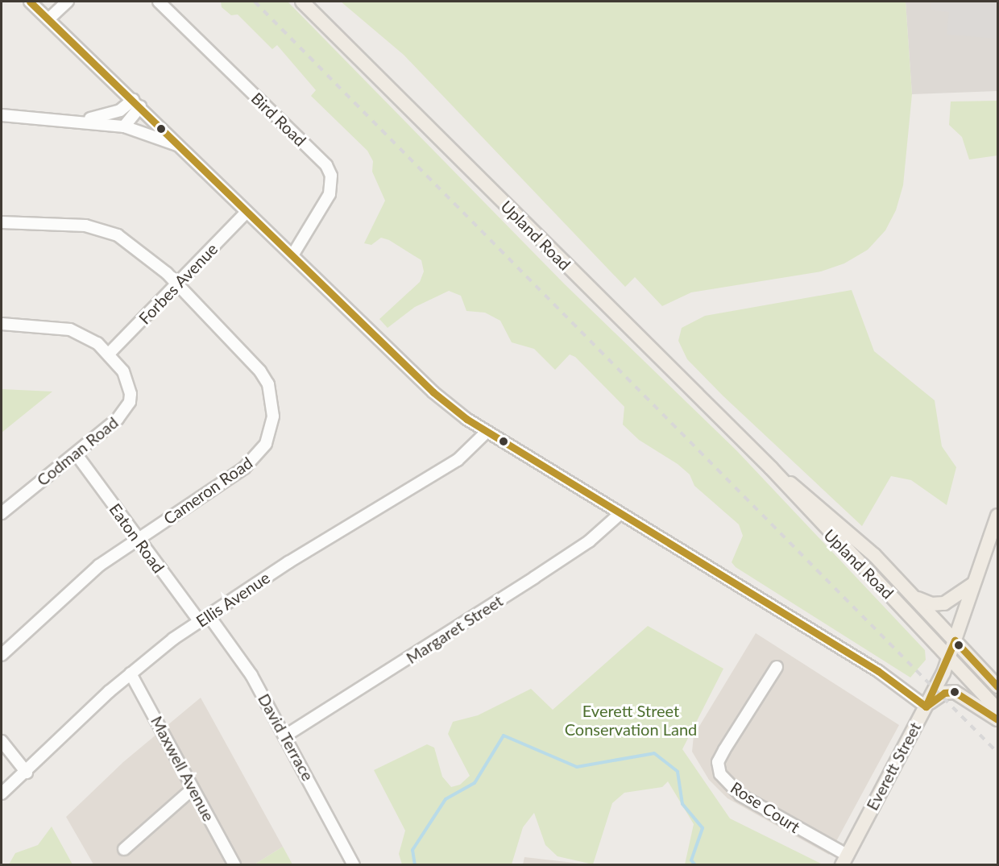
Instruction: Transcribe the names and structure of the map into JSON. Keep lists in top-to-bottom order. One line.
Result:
{"streets":{"main road":["Upland Road","Everett Street"],"street":["Bird Road","Forbes Avenue","Codman Road","Cameron Road","Eaton Road","Ellis Avenue","Margaret Street","David Terrace","Maxwell Avenue","Rose Court"]},"crossings":[["Upland Road","Everett Street"],["Forbes Avenue","Codman Road"],["Forbes Avenue","Cameron Road"],["Codman Road","Eaton Road"],["Cameron Road","Eaton Road"],["Eaton Road","Ellis Avenue"],["Eaton Road","David Terrace"],["Ellis Avenue","David Terrace"],["Ellis Avenue","Maxwell Avenue"],["Margaret Street","David Terrace"],["Everett Street","Rose Court"]],"parks":["Everett Street Conservation Land"]}
